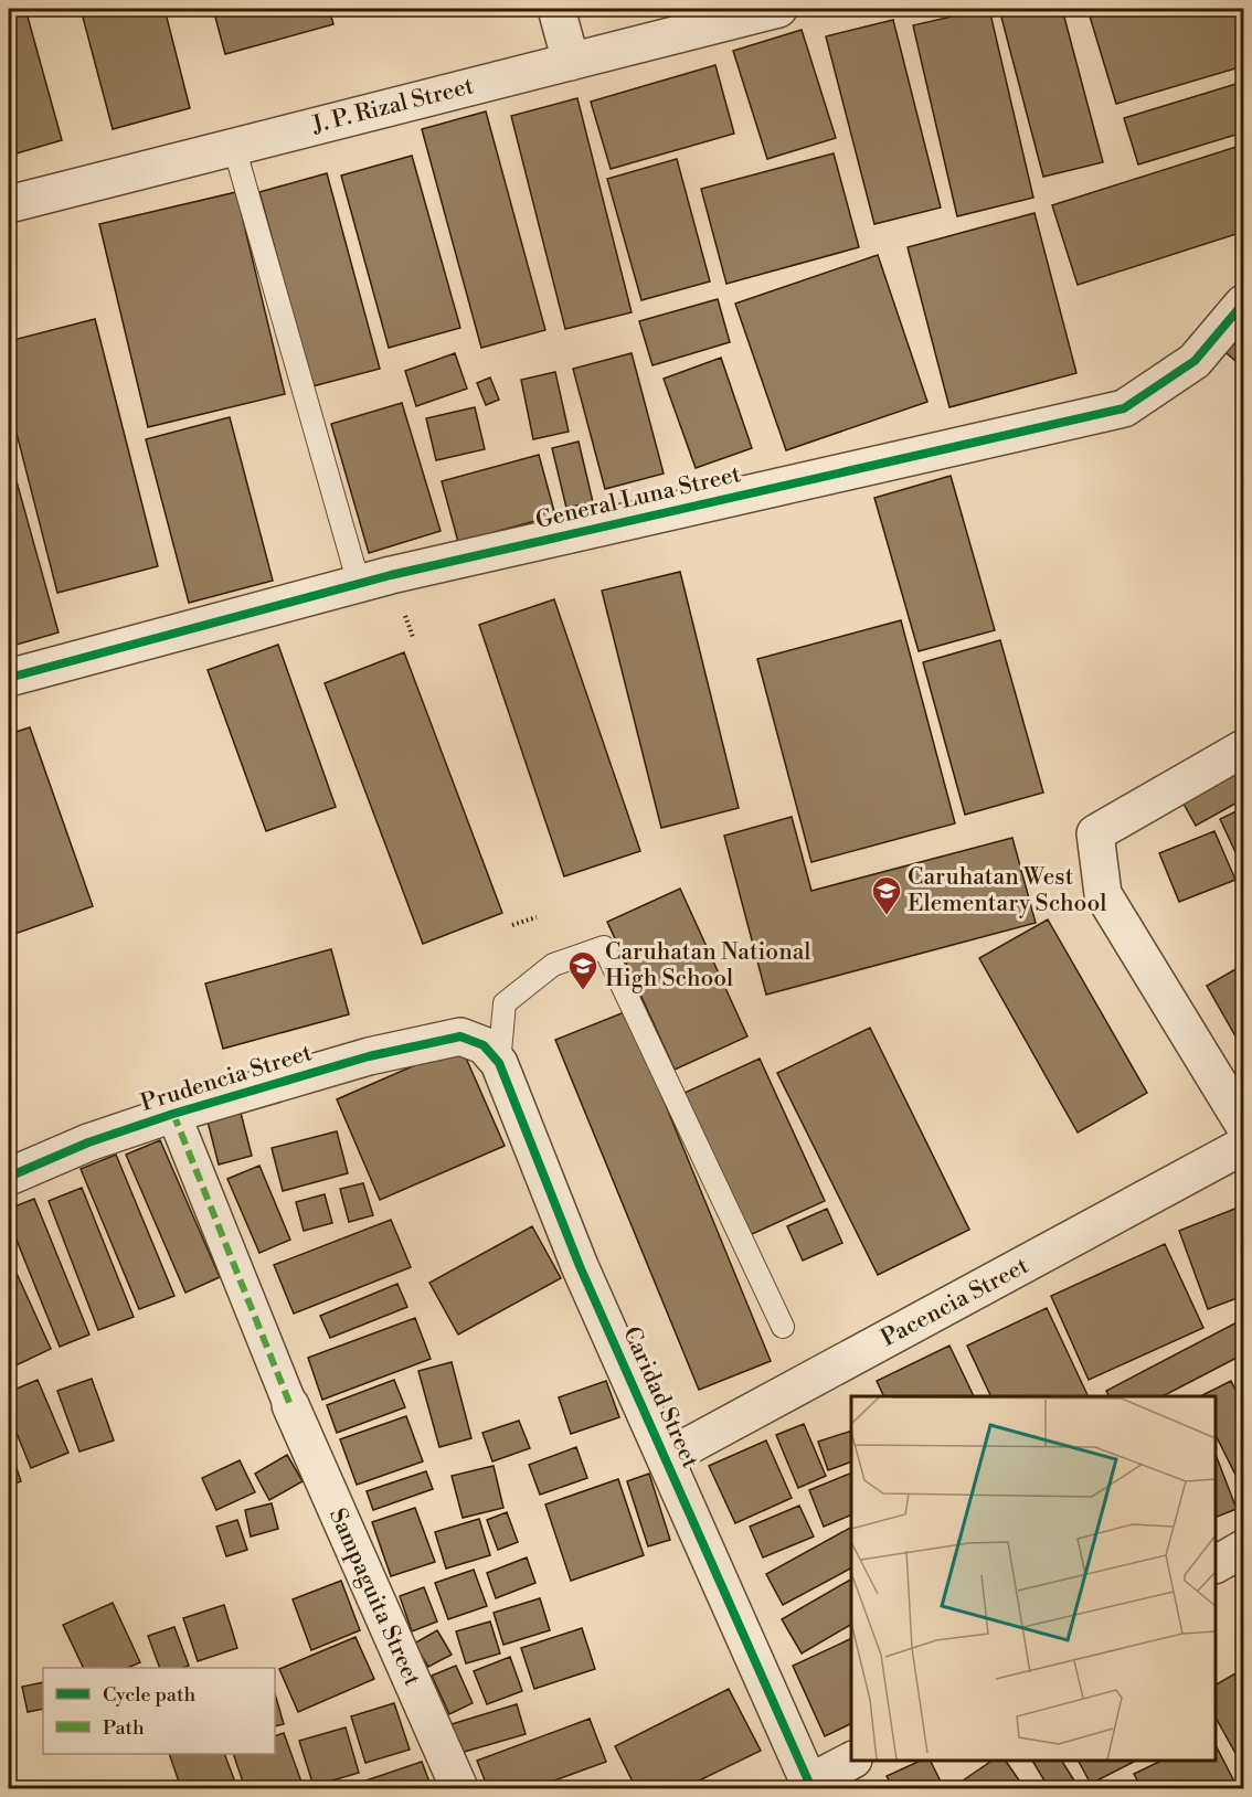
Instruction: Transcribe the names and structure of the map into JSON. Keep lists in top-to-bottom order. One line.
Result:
{"streets":{"street":["J. P. Rizal Street","General Luna Street","Prudencia Street","Pacencia Street","Caridad Street","Sampaguita Street"]},"crossings":[["Prudencia Street","Caridad Street"],["Pacencia Street","Caridad Street"]],"places":{"school or university":["Caruhatan West Elementary School","Caruhatan National High School"]},"legend":["Cycle path","Path"]}
